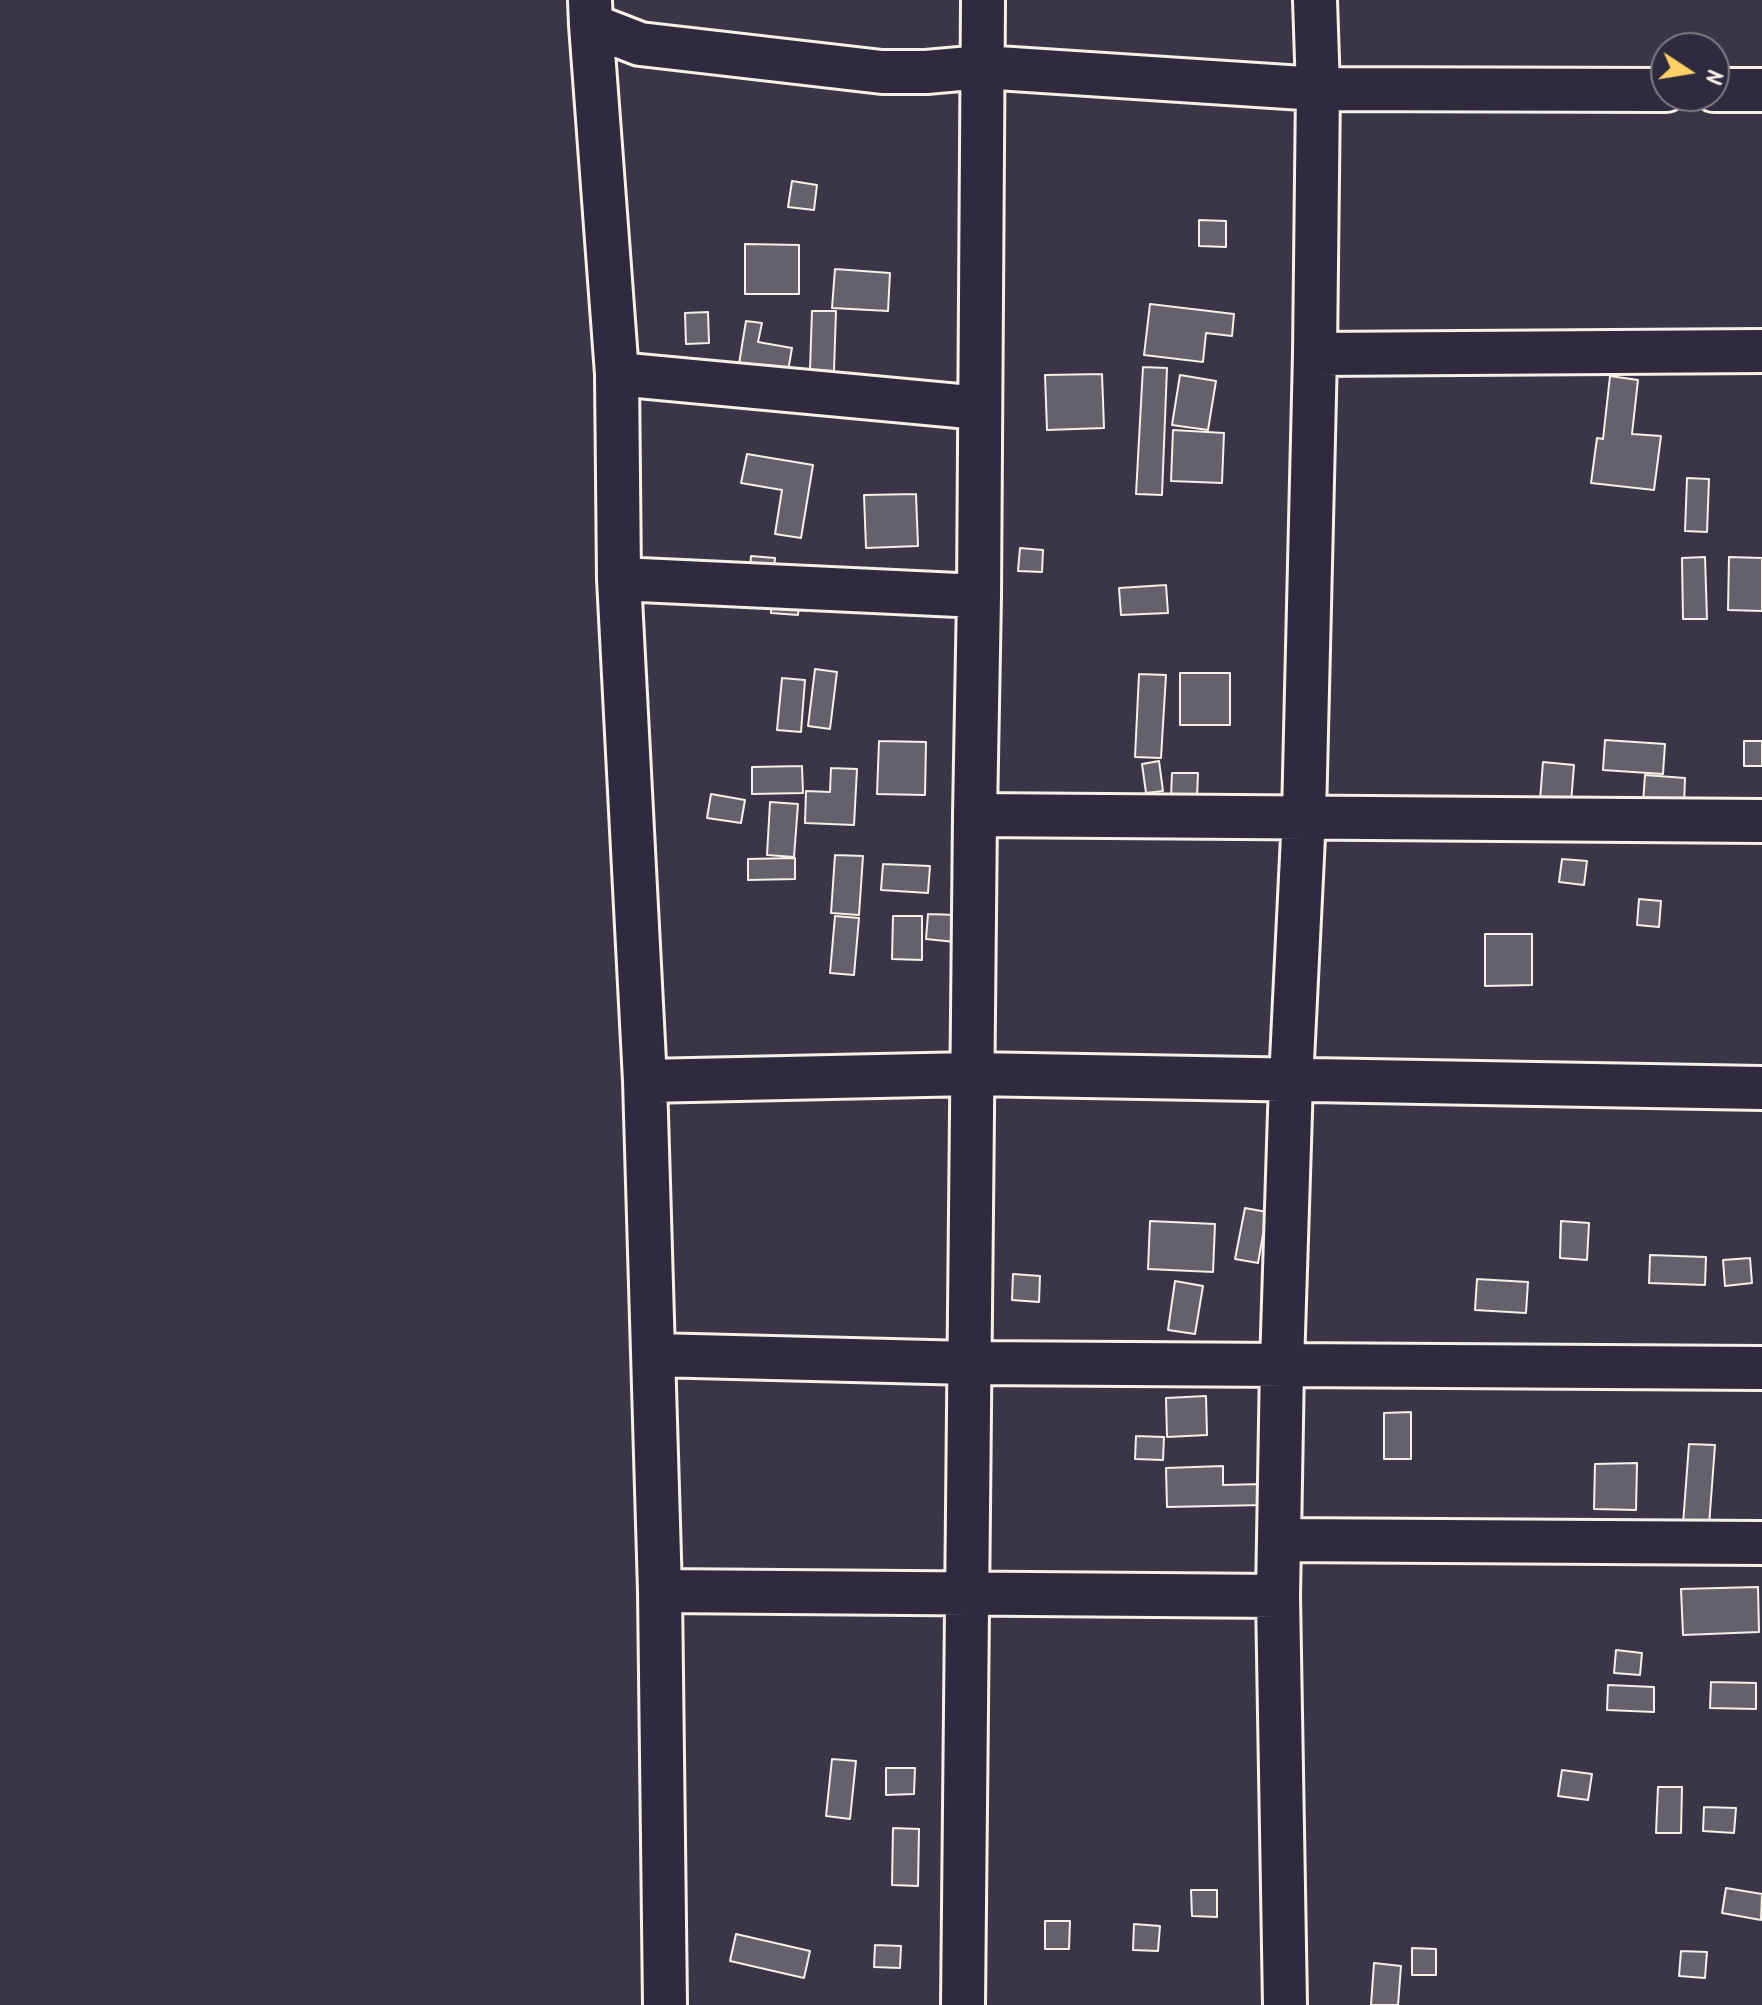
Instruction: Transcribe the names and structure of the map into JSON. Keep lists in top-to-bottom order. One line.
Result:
{"north":"right"}
